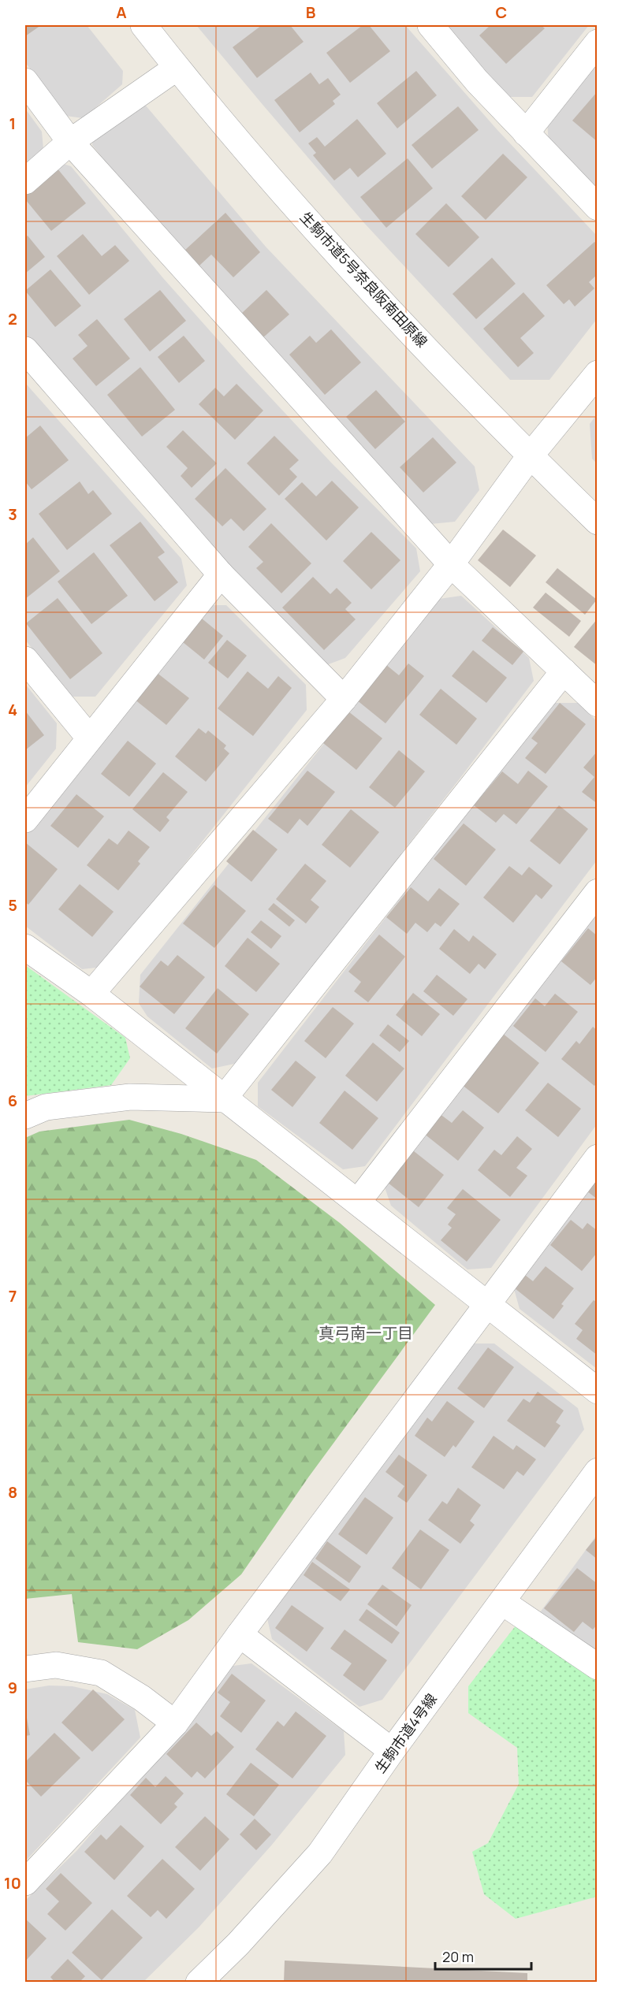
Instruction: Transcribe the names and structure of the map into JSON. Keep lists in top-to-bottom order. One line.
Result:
{"streets":{"street":["生駒市道5号奈良阪南田原線","生駒市道4号線"]},"districts":["真弓南一丁目"],"scale_bar":"20 m","grid":{"columns":["A","B","C"],"rows":["1","2","3","4","5","6","7","8","9","10"]}}
